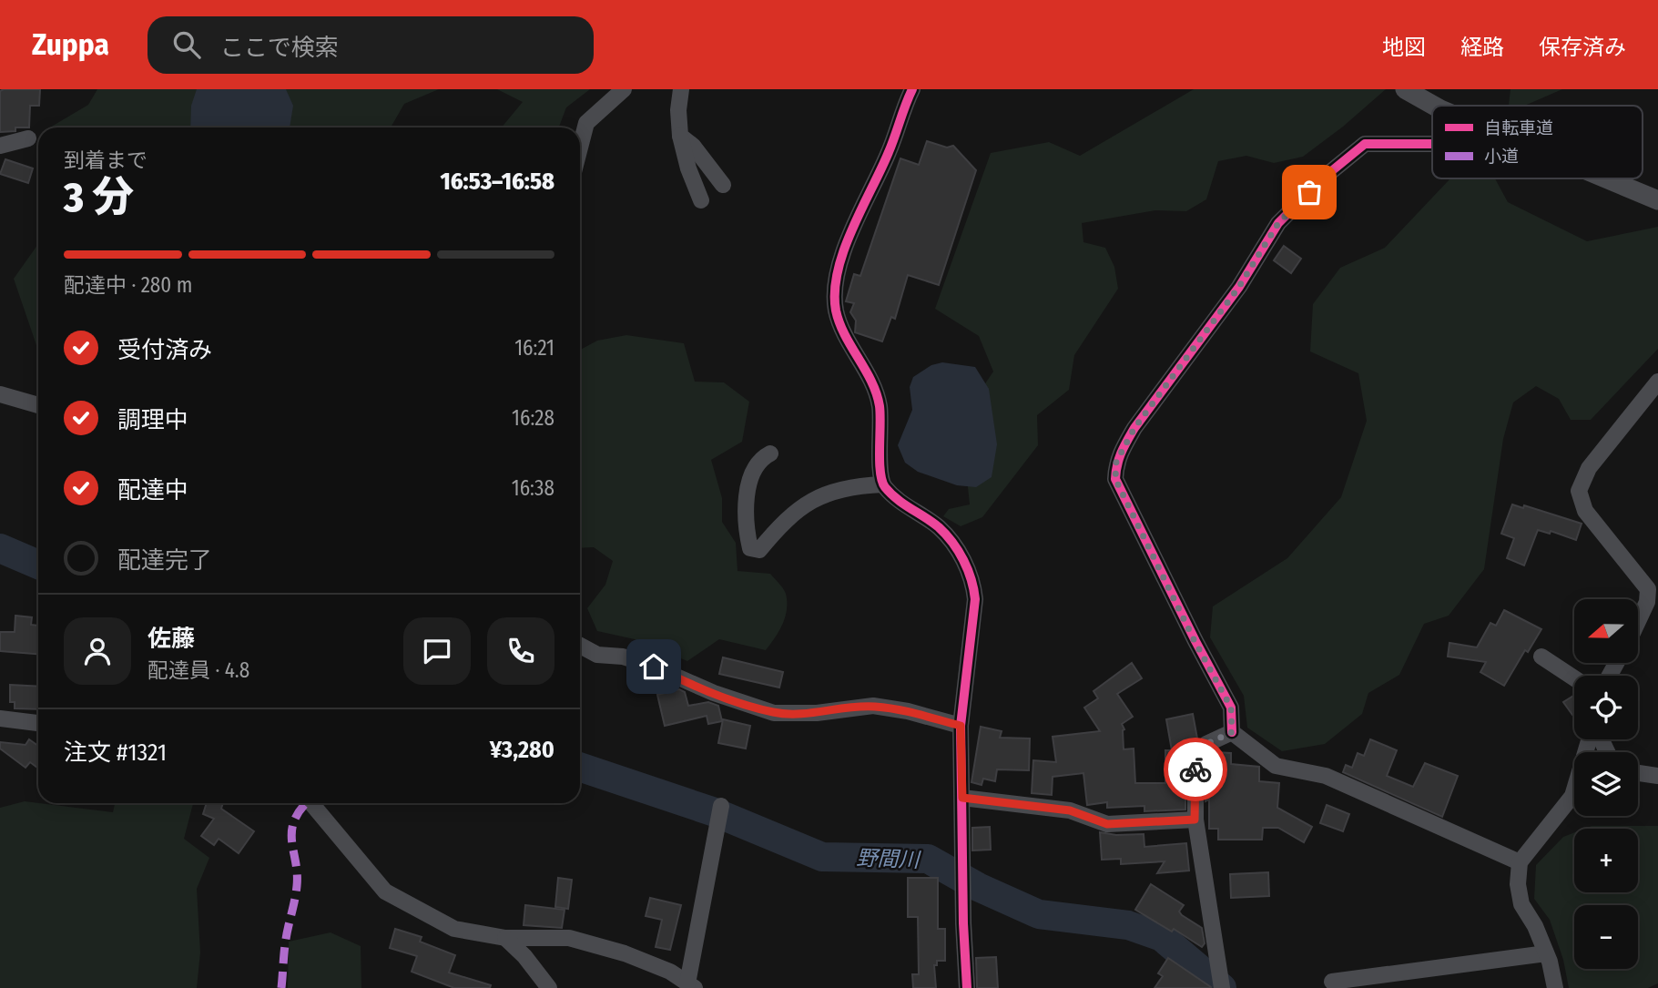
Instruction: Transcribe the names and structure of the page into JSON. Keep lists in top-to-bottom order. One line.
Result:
{"water":["野間川"],"legend":["自転車道","小道"],"north":"left","page":{"header":"Zuppa","search":"ここで検索","nav":["地図","経路","保存済み"],"heading":["3 分","到着まで","16:53–16:58"],"panel":["佐藤","配達員 · 4.8","注文 #1321","¥3,280"],"bar":"配達中 · 280 m","list":[["受付済み","16:21"],["調理中","16:28"],["配達中","16:38"],"配達完了"],"map_buttons":["+","−"]}}
